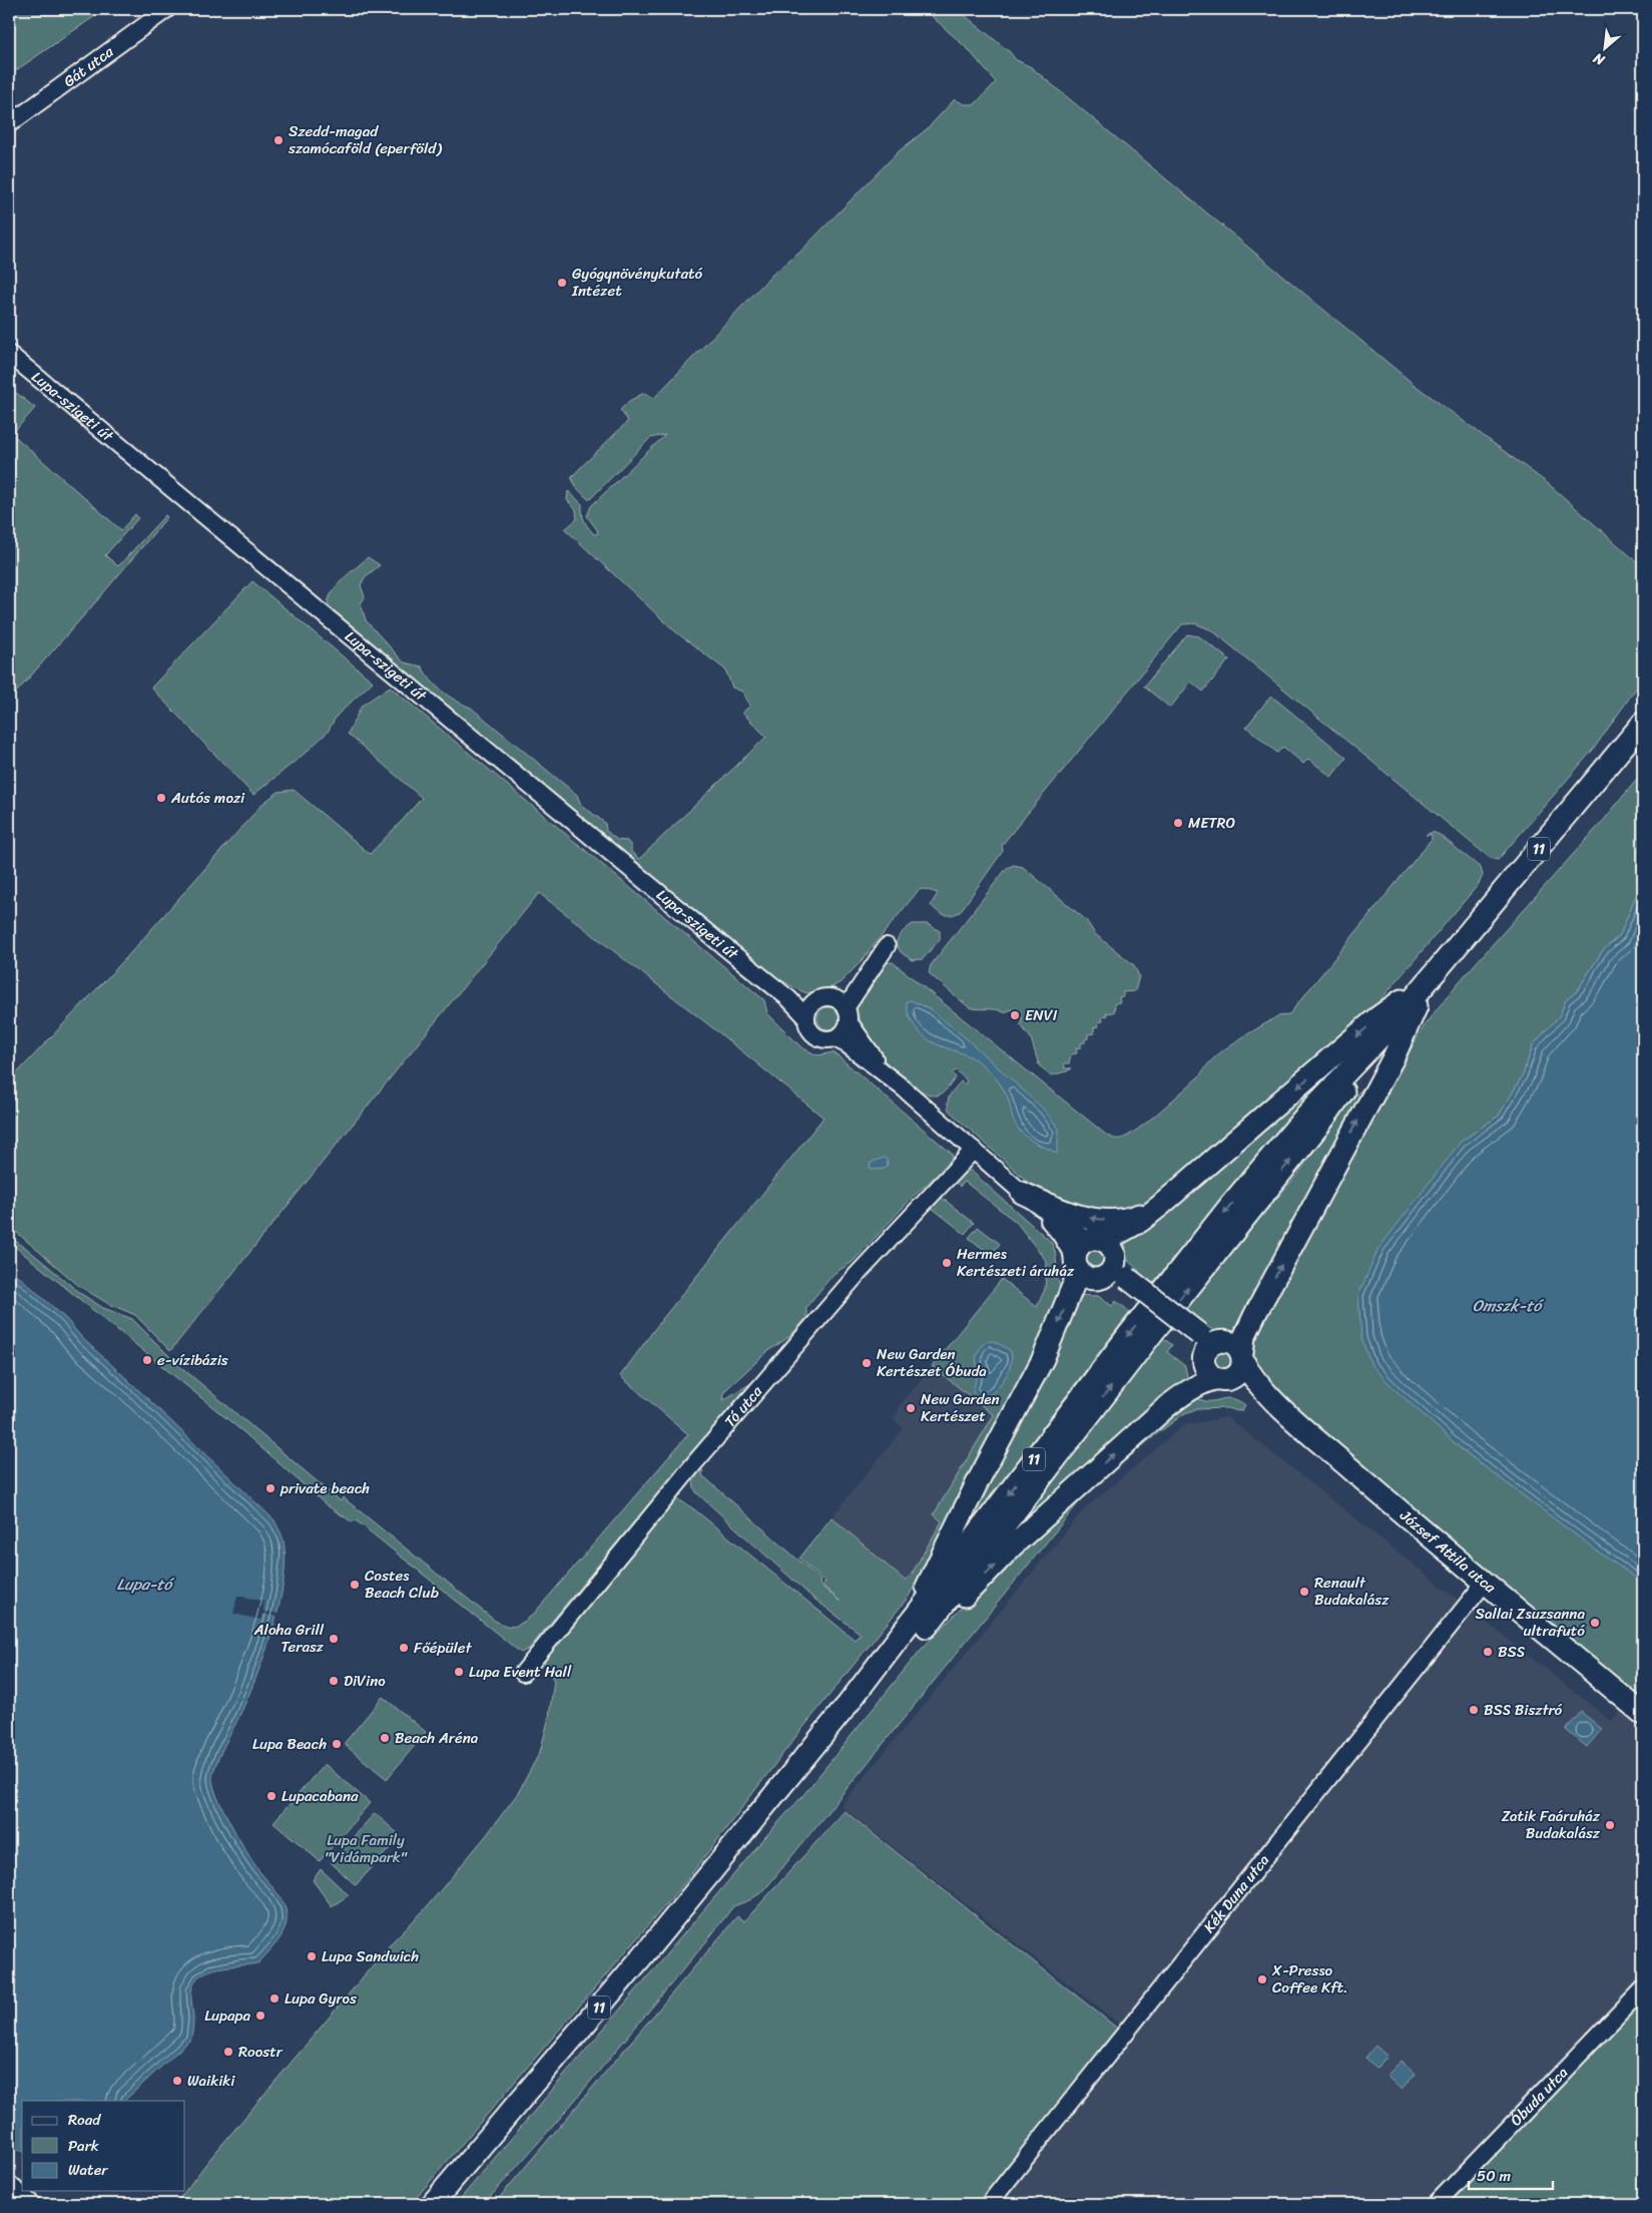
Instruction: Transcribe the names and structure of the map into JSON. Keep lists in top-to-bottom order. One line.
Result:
{"streets":{"main road":["11","József Attila utca"],"street":["Gát utca","Lupa-szigeti út","Tó utca","Kék Duna utca","Óbuda utca"]},"crossings":[["Lupa-szigeti út","Tó utca"],["József Attila utca","Kék Duna utca"]],"water":["Omszk-tó","Lupa-tó"],"parks":["Lupa Family \"Vidámpark\""],"places":["Szedd-magad szamócaföld (eperföld)","Gyógynövénykutató Intézet","Autós mozi","METRO","ENVI","Hermes Kertészeti áruház","e-vízibázis","New Garden Kertészet Óbuda","New Garden Kertészet","private beach","Costes Beach Club","Renault Budakalász","Sallai Zsuzsanna ultrafutó","Aloha Grill Terasz","Főépület","BSS","Lupa Event Hall","DiVino","BSS Bisztró","Beach Aréna","Lupa Beach","Lupacabana","Zatik Faáruház Budakalász","Lupa Sandwich","X-Presso Coffee Kft.","Lupa Gyros","Lupapa","Roostr","Waikiki"],"legend":["Road","Park","Water"],"scale_bar":"50 m","north":"bottom left"}
